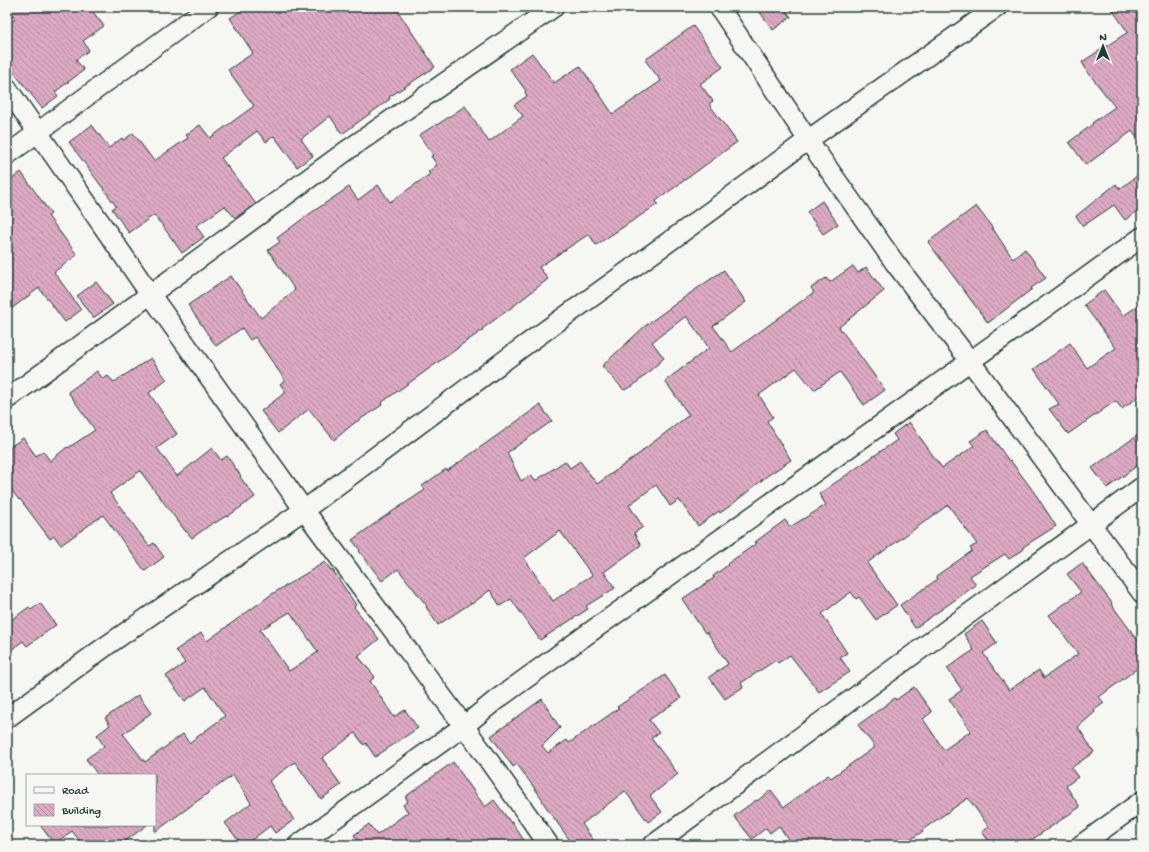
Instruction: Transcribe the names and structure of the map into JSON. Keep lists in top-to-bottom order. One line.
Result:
{"legend":["Road","Building"],"north":"top"}
